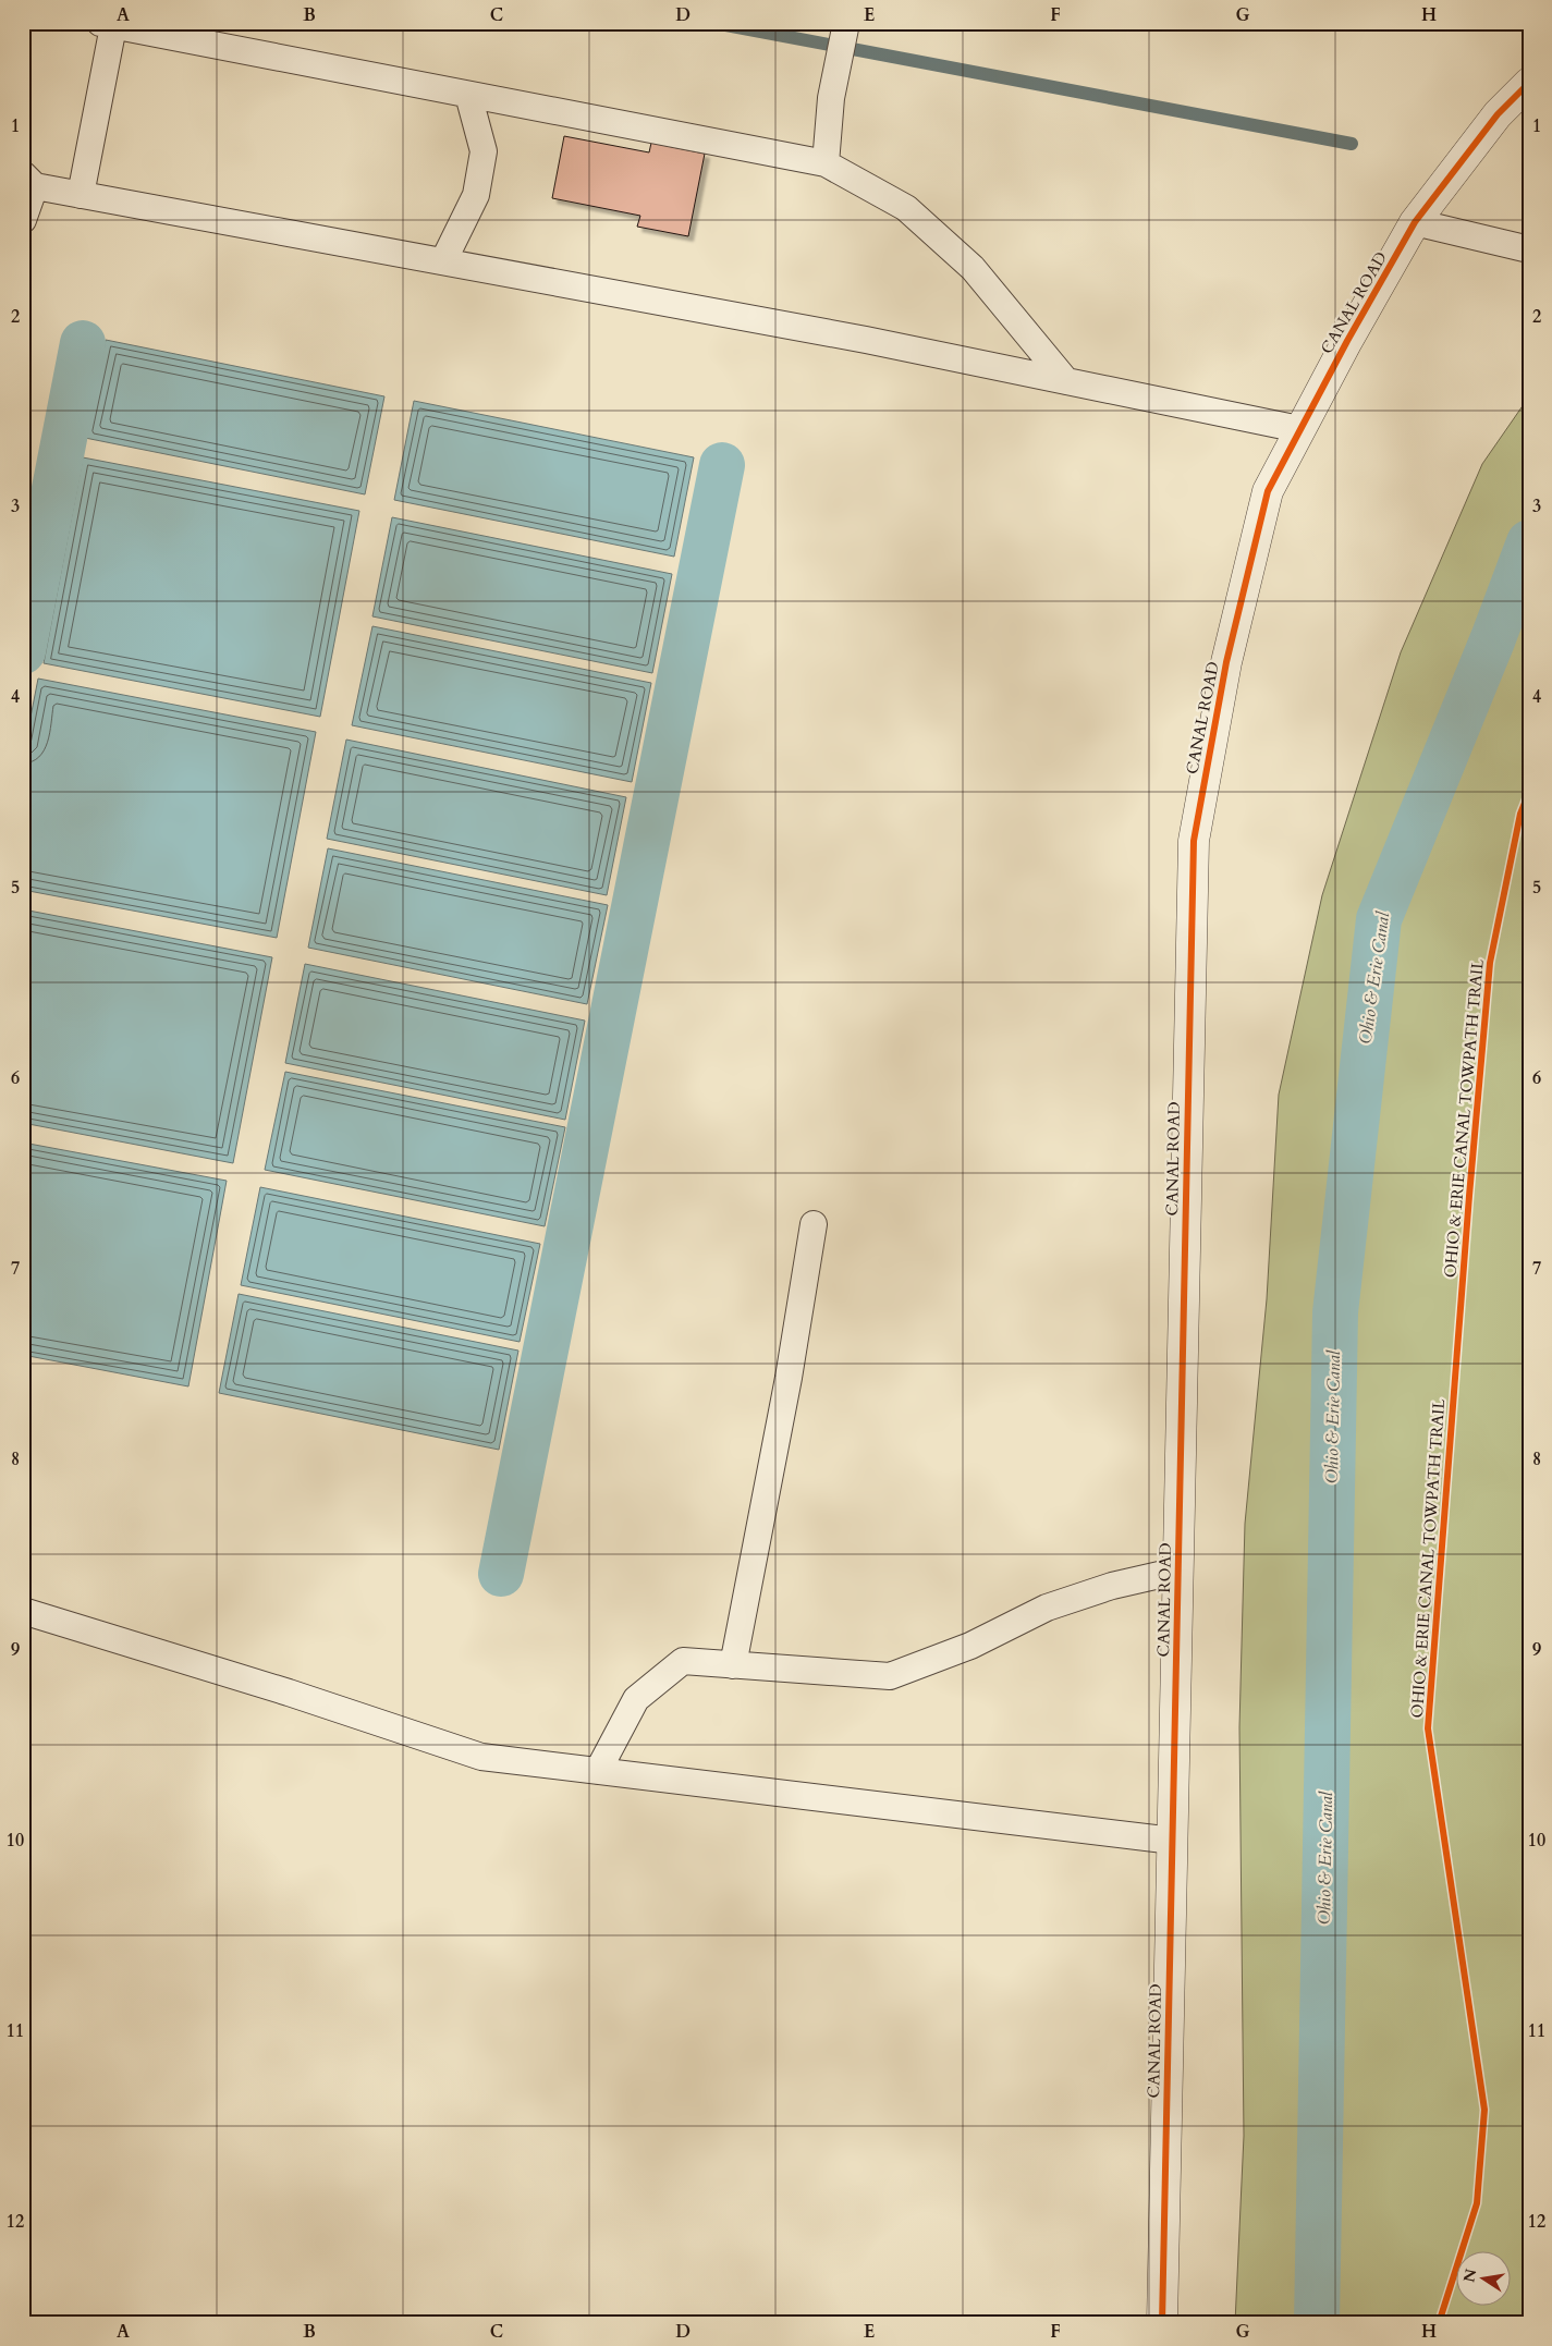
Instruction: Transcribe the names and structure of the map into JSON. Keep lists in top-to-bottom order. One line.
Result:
{"streets":{"street":["CANAL ROAD"],"cycle path":["OHIO & ERIE CANAL TOWPATH TRAIL"]},"water":["Ohio & Erie Canal"],"north":"left","grid":{"columns":["A","B","C","D","E","F","G","H"],"rows":["1","2","3","4","5","6","7","8","9","10","11","12"]}}
